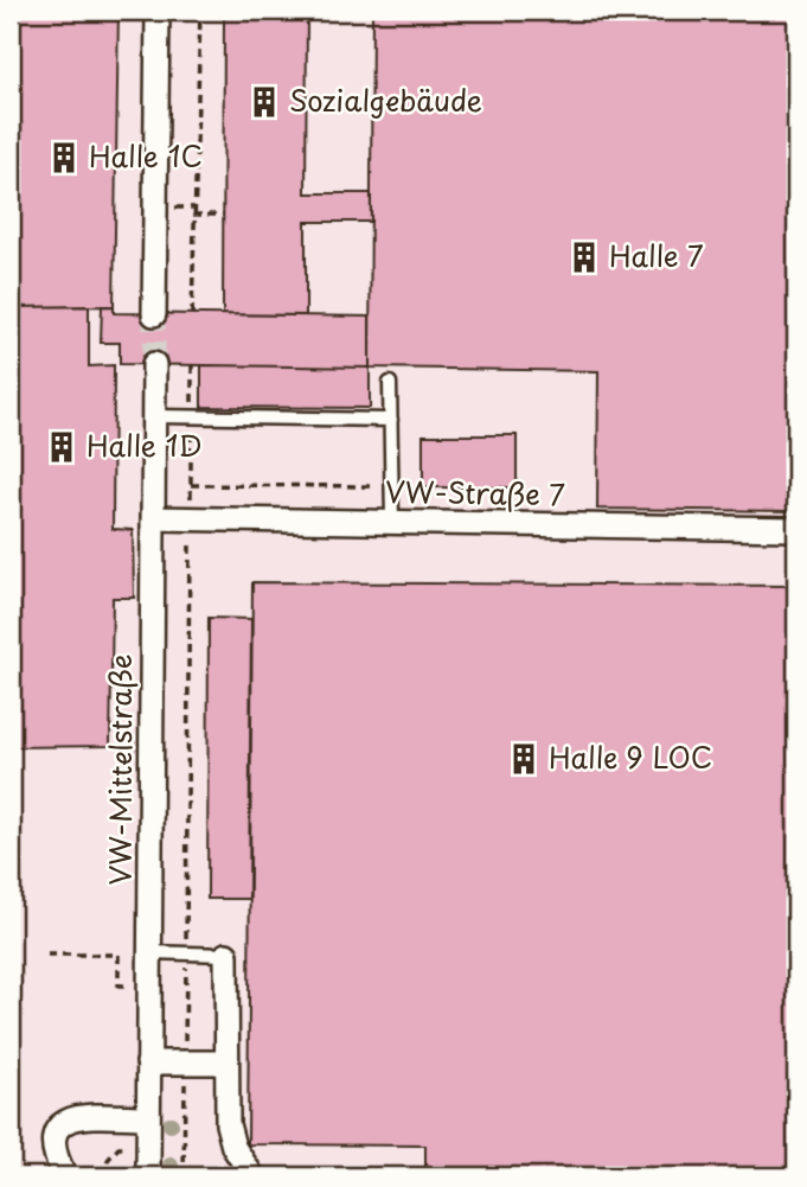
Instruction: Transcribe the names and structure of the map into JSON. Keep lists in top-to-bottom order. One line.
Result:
{"streets":{"street":["VW-Straße 7","VW-Mittelstraße"]},"crossings":[["VW-Straße 7","VW-Mittelstraße"]],"places":{"building":["Sozialgebäude","Halle 1C","Halle 7","Halle 1D","Halle 9 LOC"]}}
